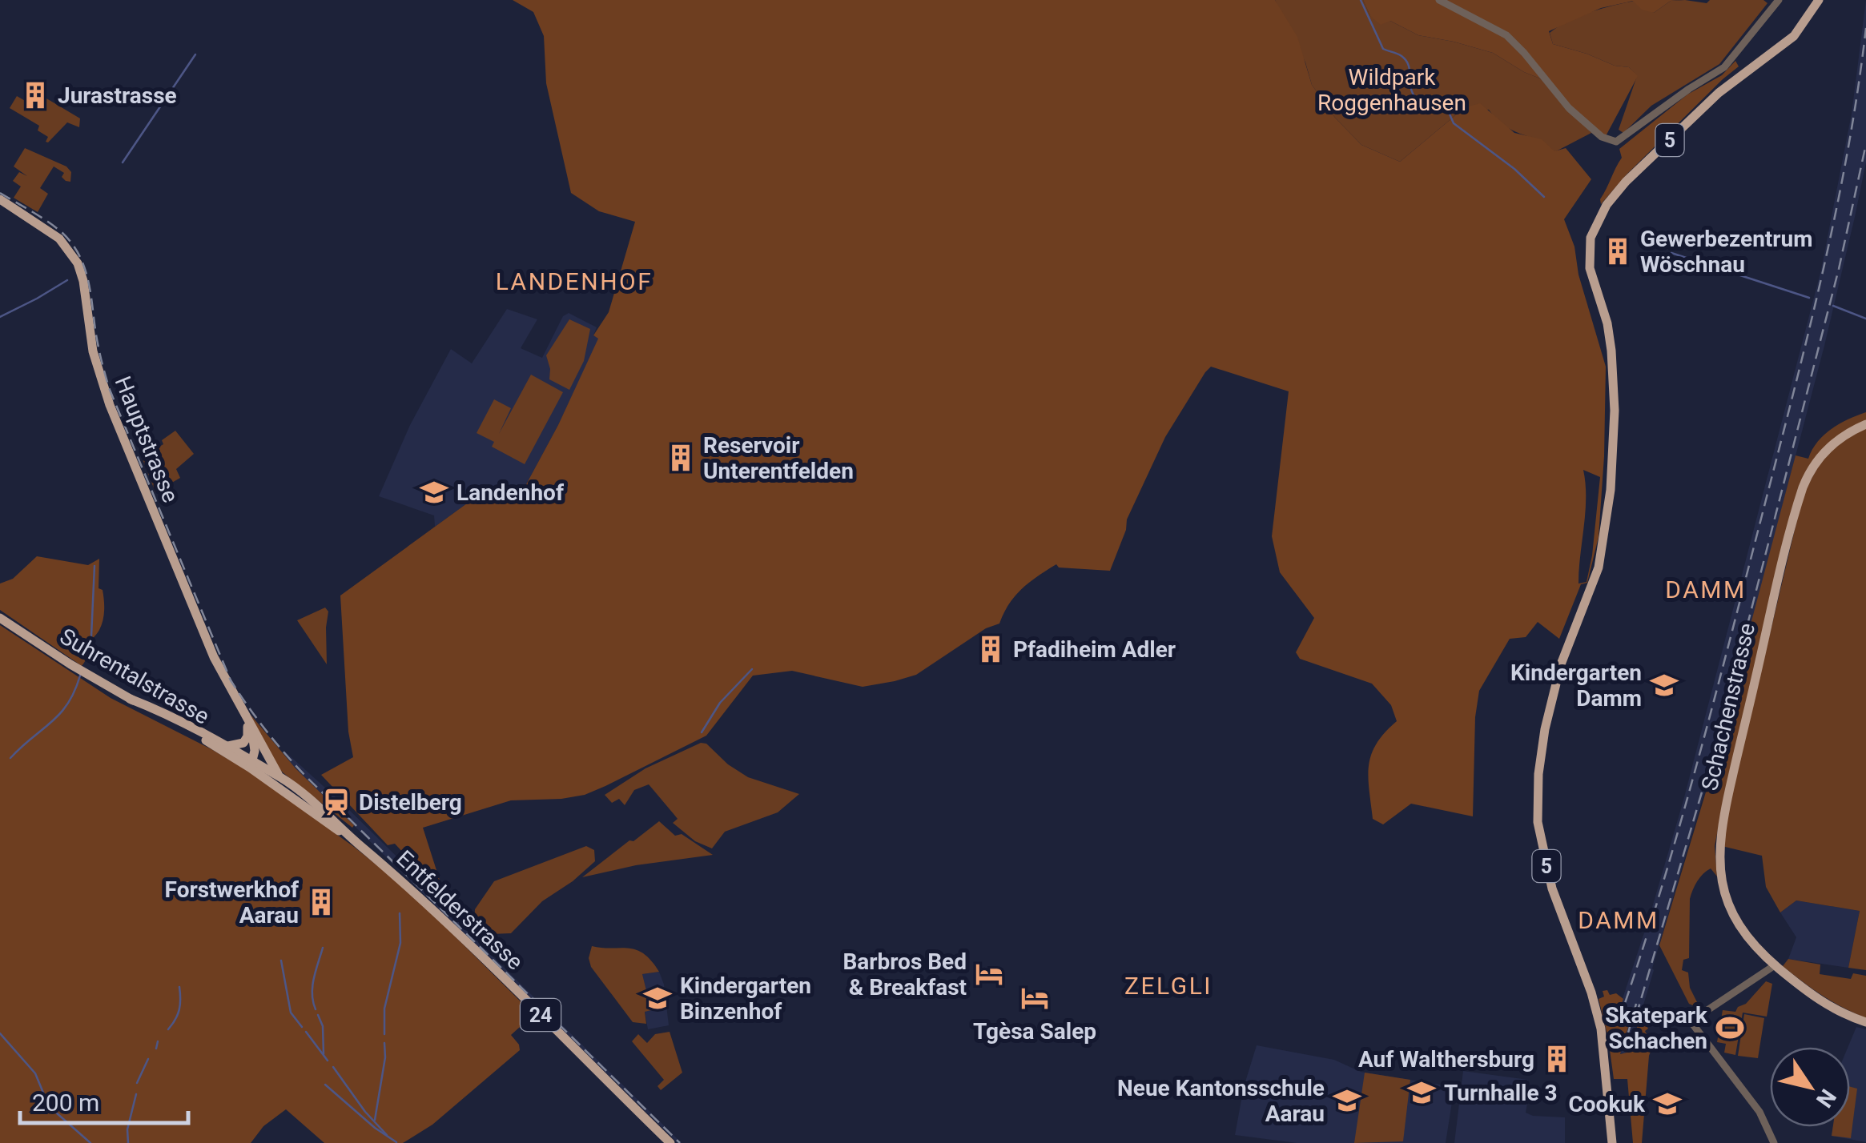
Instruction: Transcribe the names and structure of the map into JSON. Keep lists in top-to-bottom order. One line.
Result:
{"streets":{"main road":["5","Hauptstrasse","Suhrentalstrasse","Schachenstrasse","Entfelderstrasse","24"]},"crossings":[["Hauptstrasse","Entfelderstrasse"],["Suhrentalstrasse","Entfelderstrasse"]],"districts":["LANDENHOF","DAMM","DAMM","ZELGLI"],"parks":["Wildpark Roggenhausen"],"places":{"building":["Jurastrasse","Gewerbezentrum Wöschnau","Reservoir Unterentfelden","Pfadiheim Adler","Forstwerkhof Aarau","Auf Walthersburg"],"school or university":["Landenhof","Kindergarten Damm","Kindergarten Binzenhof","Turnhalle 3","Neue Kantonsschule Aarau","Cookuk"],"station":["Distelberg"],"hotel":["Barbros Bed & Breakfast","Tgèsa Salep"],"sports":["Skatepark Schachen"]},"scale_bar":"200 m","north":"bottom right"}
